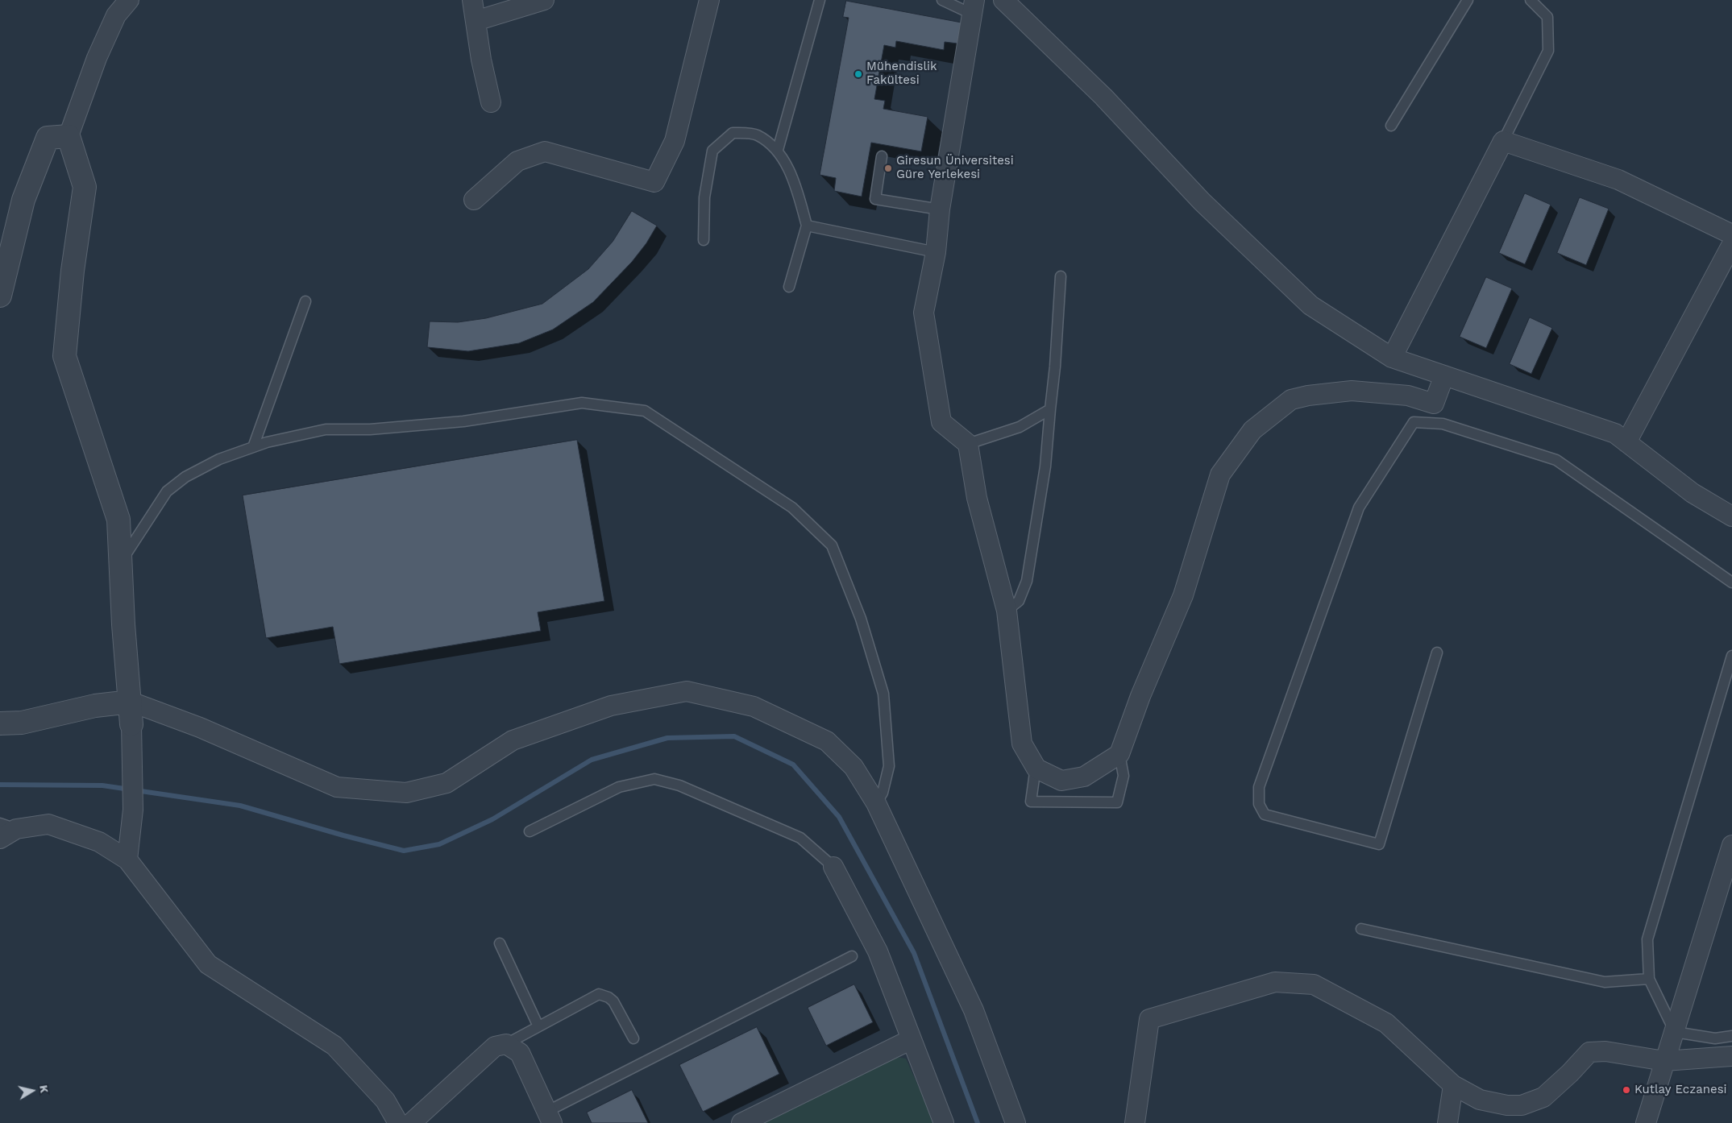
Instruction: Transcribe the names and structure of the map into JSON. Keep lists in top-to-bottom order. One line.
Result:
{"places":["Mühendislik Fakültesi","Giresun Üniversitesi Güre Yerlekesi","Kutlay Eczanesi"],"north":"right"}
